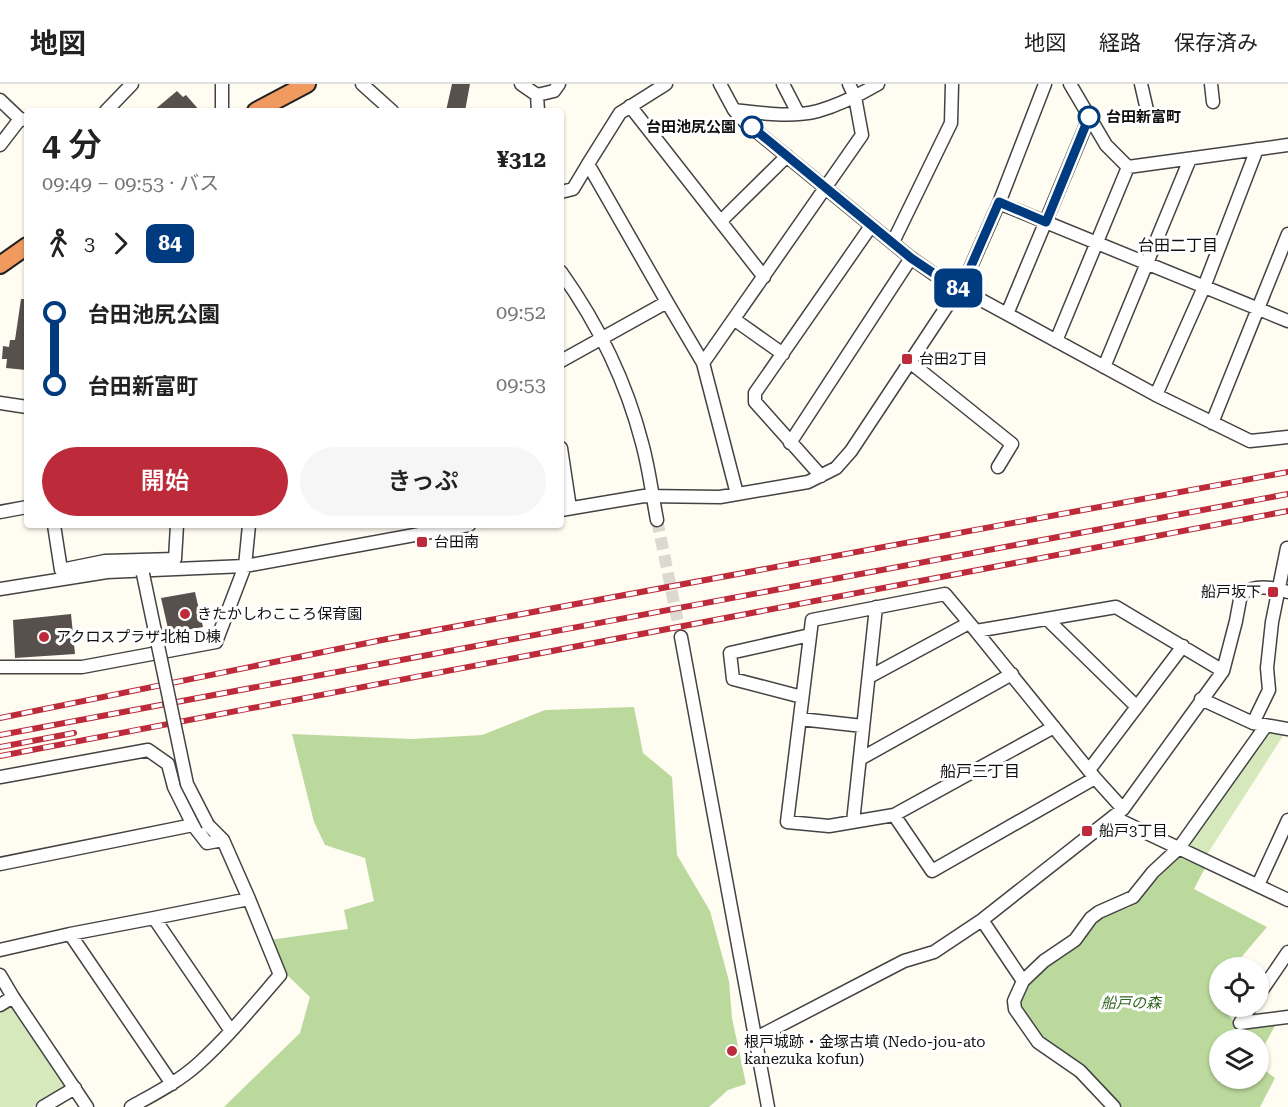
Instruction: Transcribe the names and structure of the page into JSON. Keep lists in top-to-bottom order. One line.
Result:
{"districts":["台田二丁目","船戸三丁目"],"parks":["船戸の森"],"places":{"other":["台田新富町","台田池尻公園","きたかしわこころ保育園","アクロスプラザ北柏 D棟","根戸城跡・金塚古墳 (Nedo-jou-ato kanezuka kofun)"],"transit":["台田2丁目","台田南","船戸坂下","船戸3丁目"]},"lines":["bus line 84"],"page":{"header":"地図","nav":["地図","経路","保存済み"],"on_map":"84","heading":["4 分","09:49 – 09:53 · バス","¥312"],"legs":["3","84"],"list":[{"name":"台田池尻公園","value":"09:52"},{"name":"台田新富町","value":"09:53"}],"buttons":["開始","きっぷ"]}}
